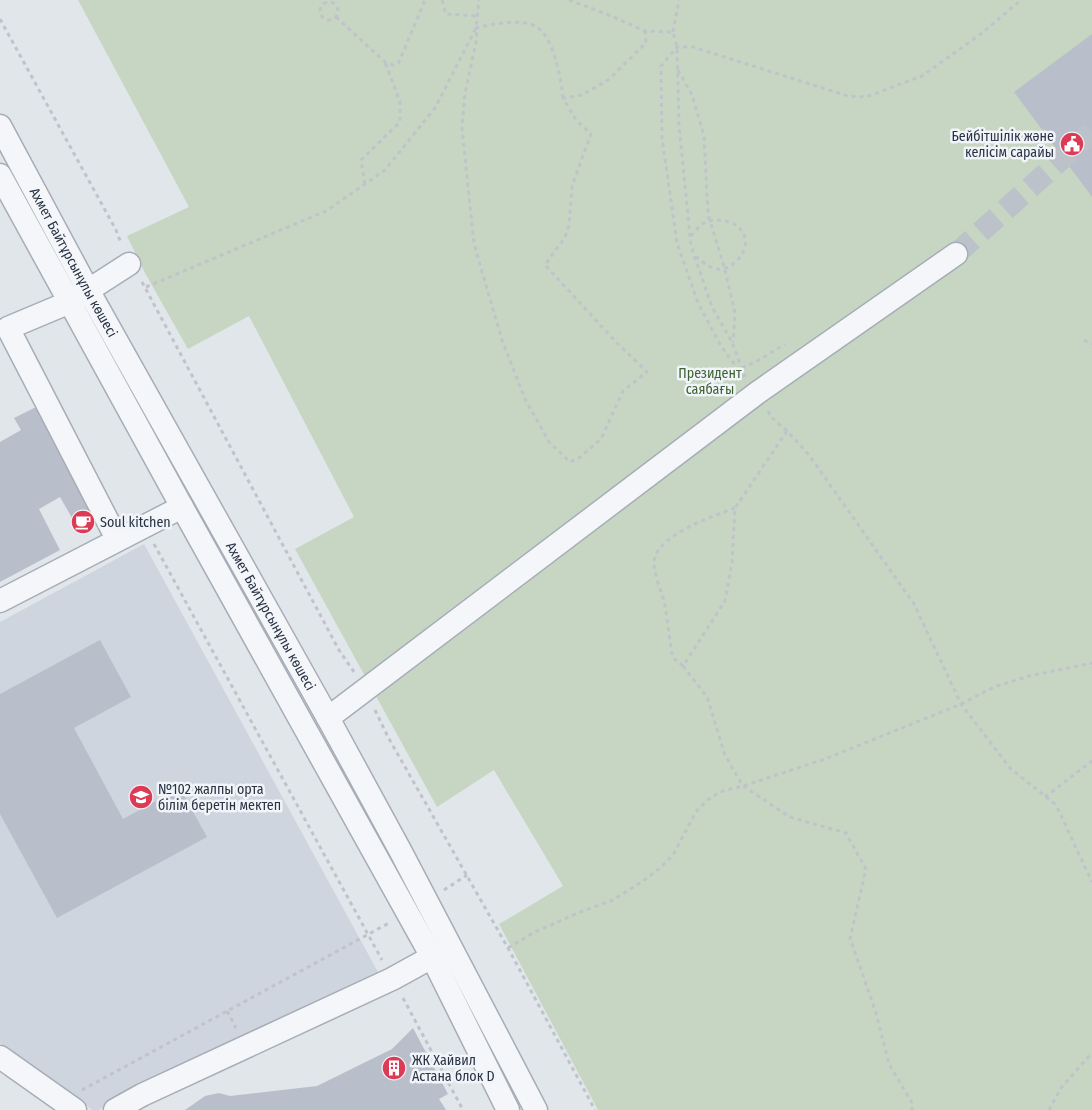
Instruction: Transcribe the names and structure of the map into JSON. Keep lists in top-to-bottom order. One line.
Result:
{"streets":{"street":["Ахмет Байтұрсынұлы көшесі"]},"parks":["Президент саябағы"],"places":{"public building":["Бейбітшілік және келісім сарайы"],"cafe":["Soul kitchen"],"school or university":["№102 жалпы орта білім беретін мектеп"],"building":["ЖК Хайвил Астана блок D"]}}
